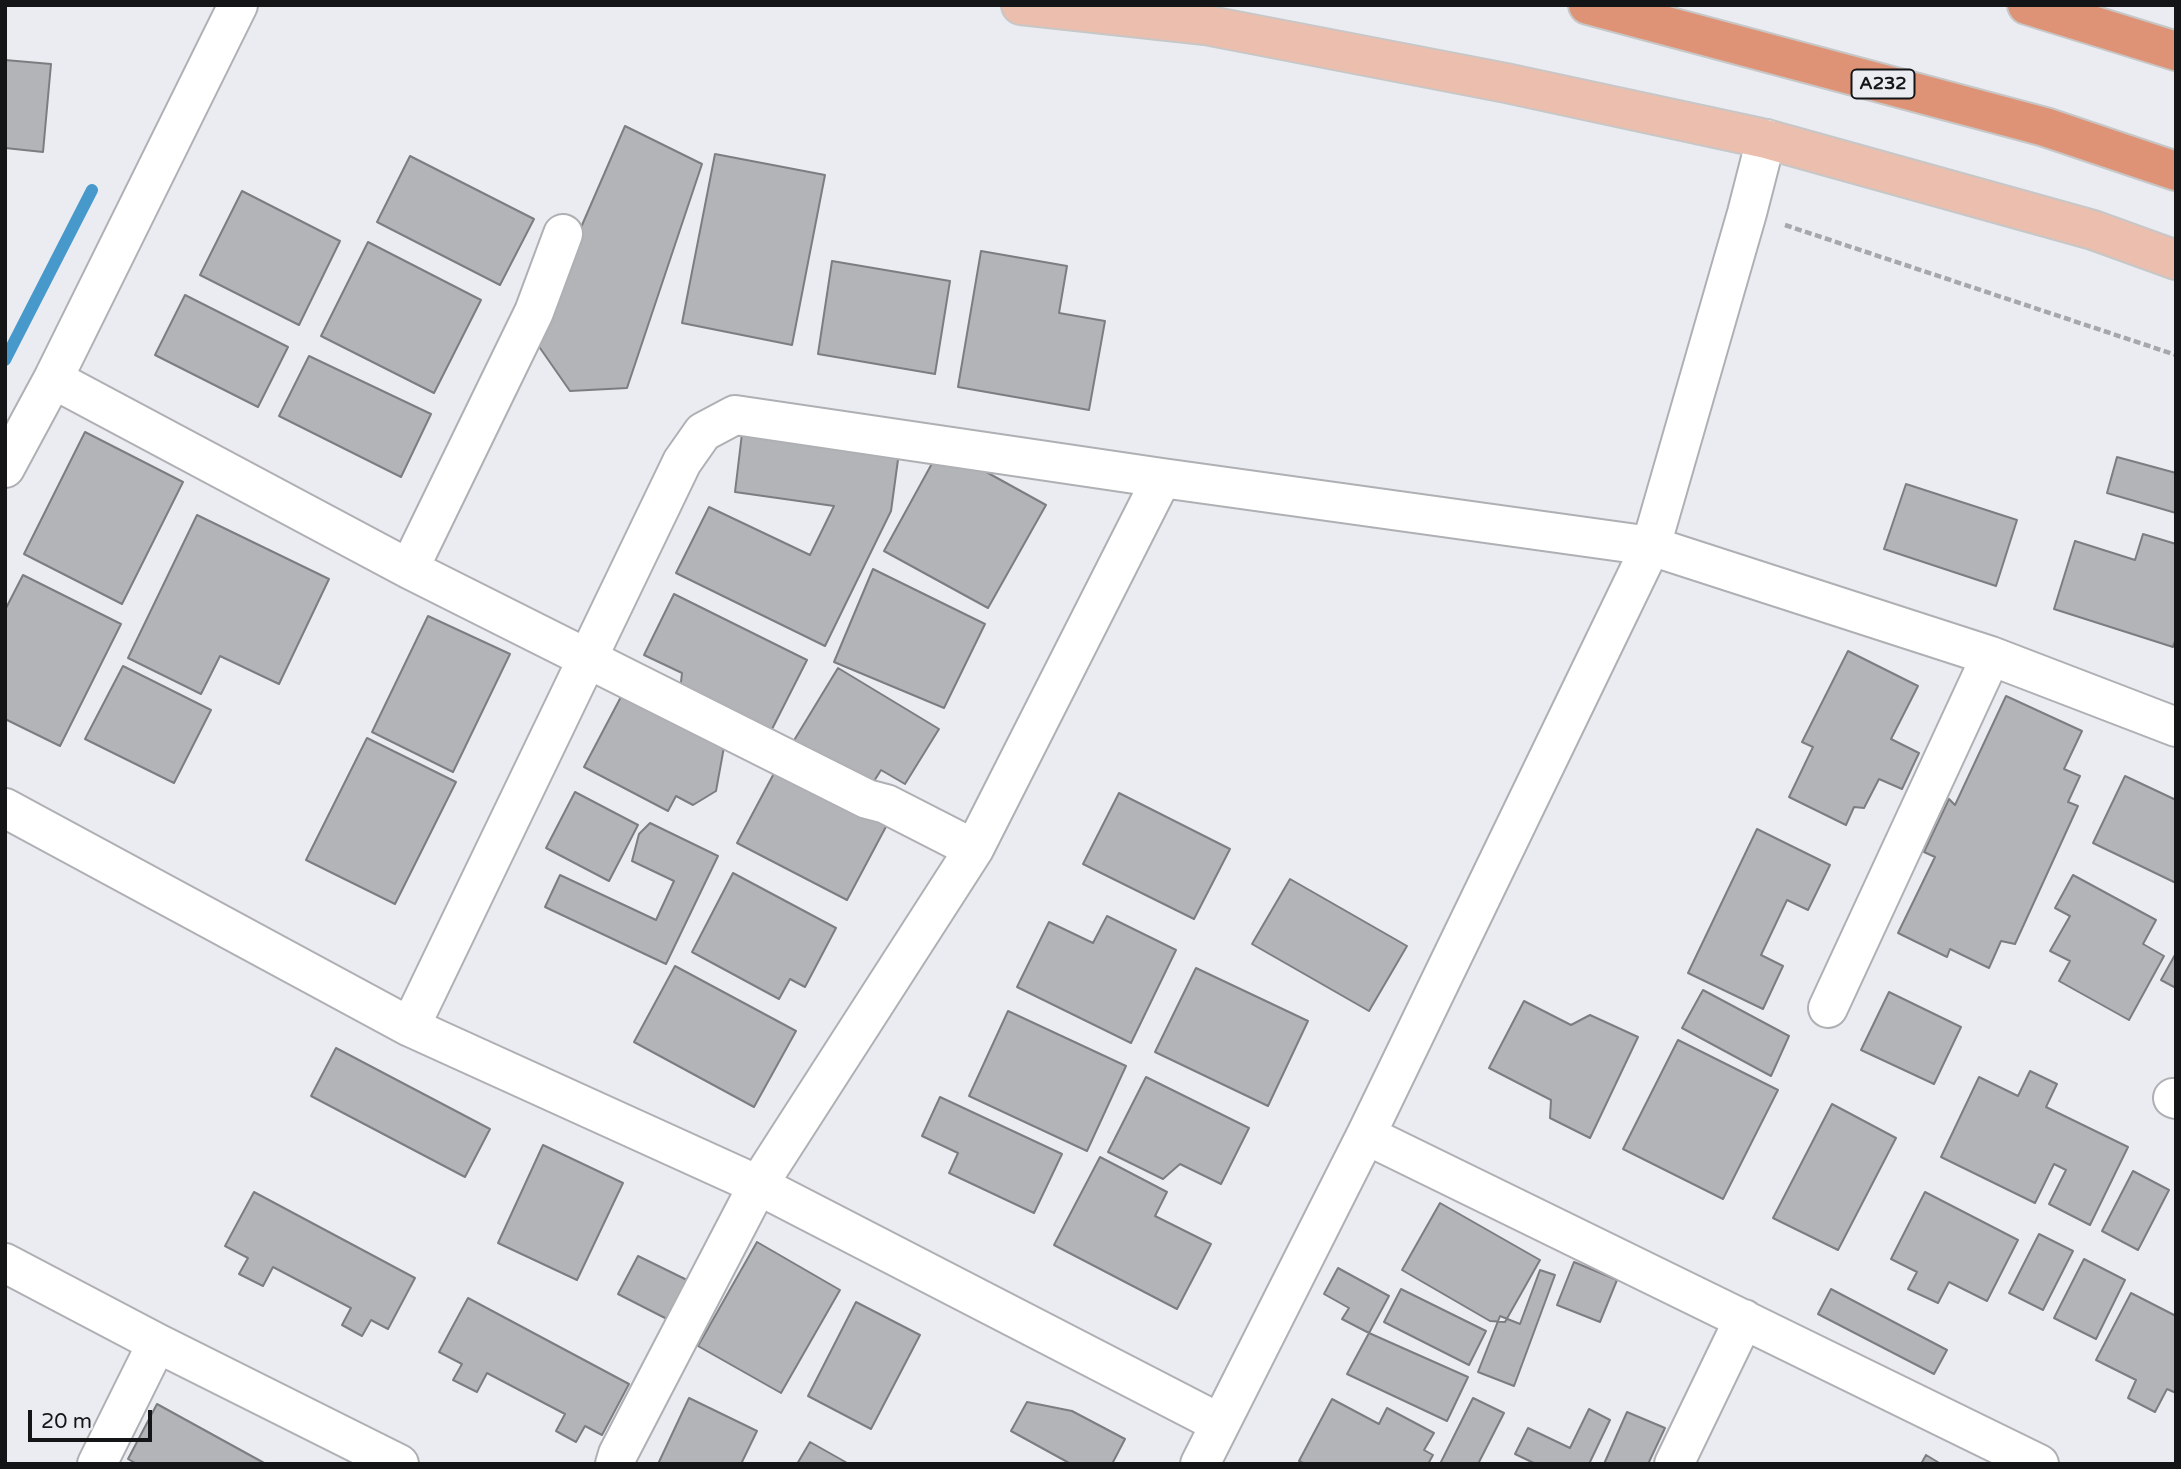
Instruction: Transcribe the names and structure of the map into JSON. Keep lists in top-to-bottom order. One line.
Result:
{"streets":{"highway":["A232"]},"scale_bar":"20 m"}
